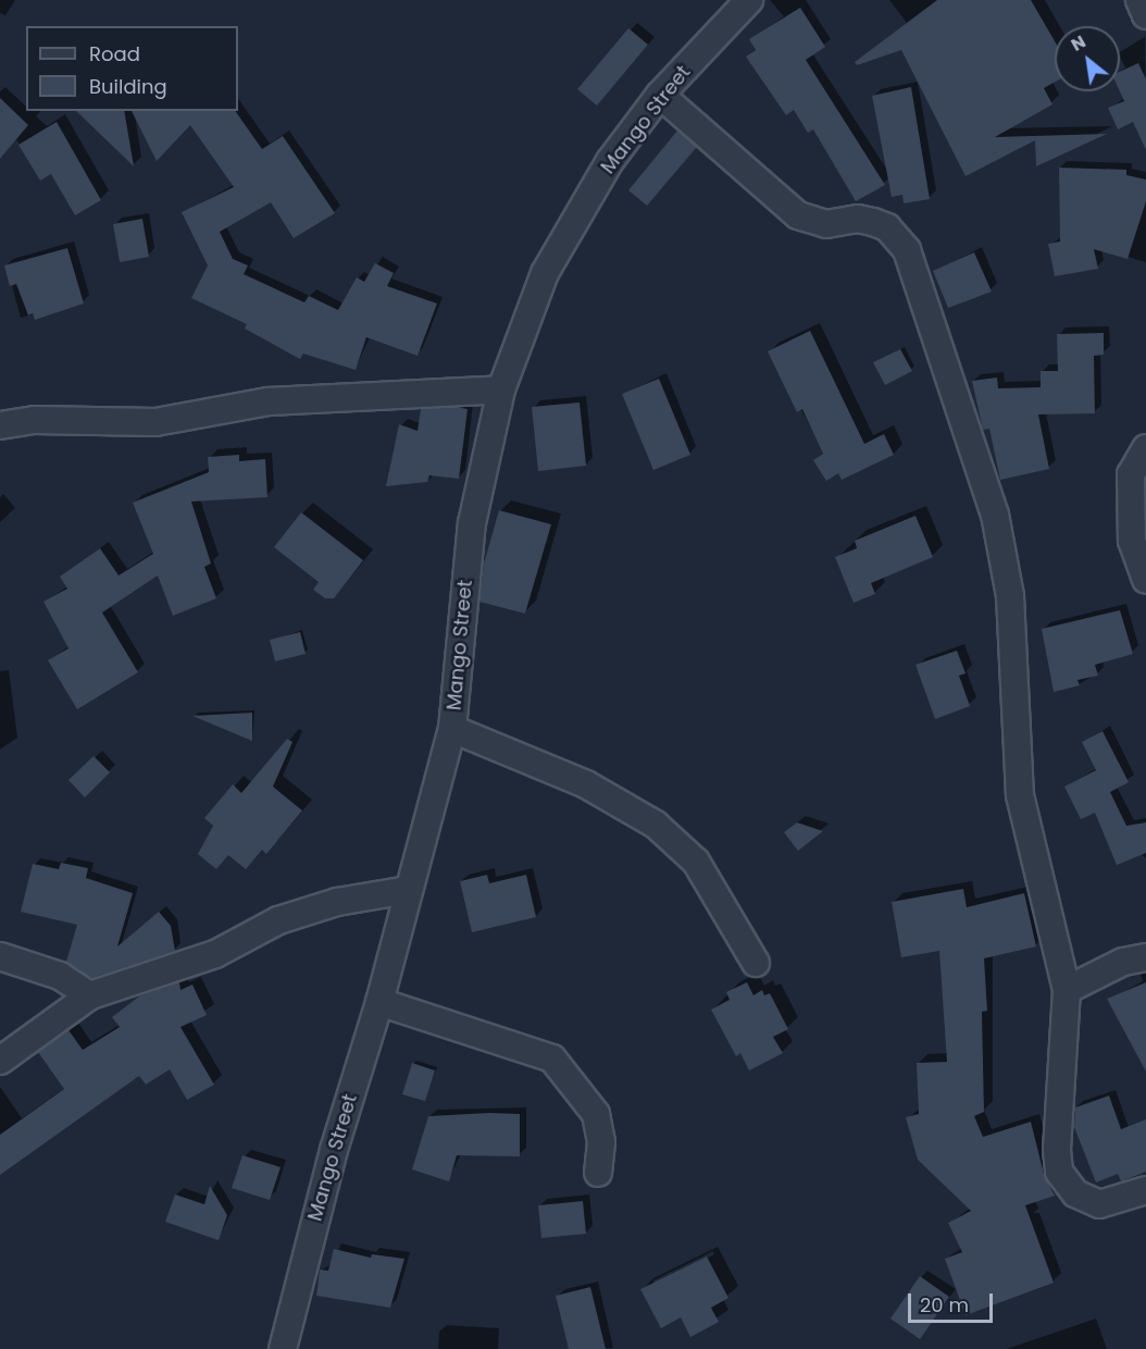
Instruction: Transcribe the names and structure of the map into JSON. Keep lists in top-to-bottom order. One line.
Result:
{"streets":{"street":["Mango Street"]},"legend":["Road","Building"],"scale_bar":"20 m","north":"top left"}
